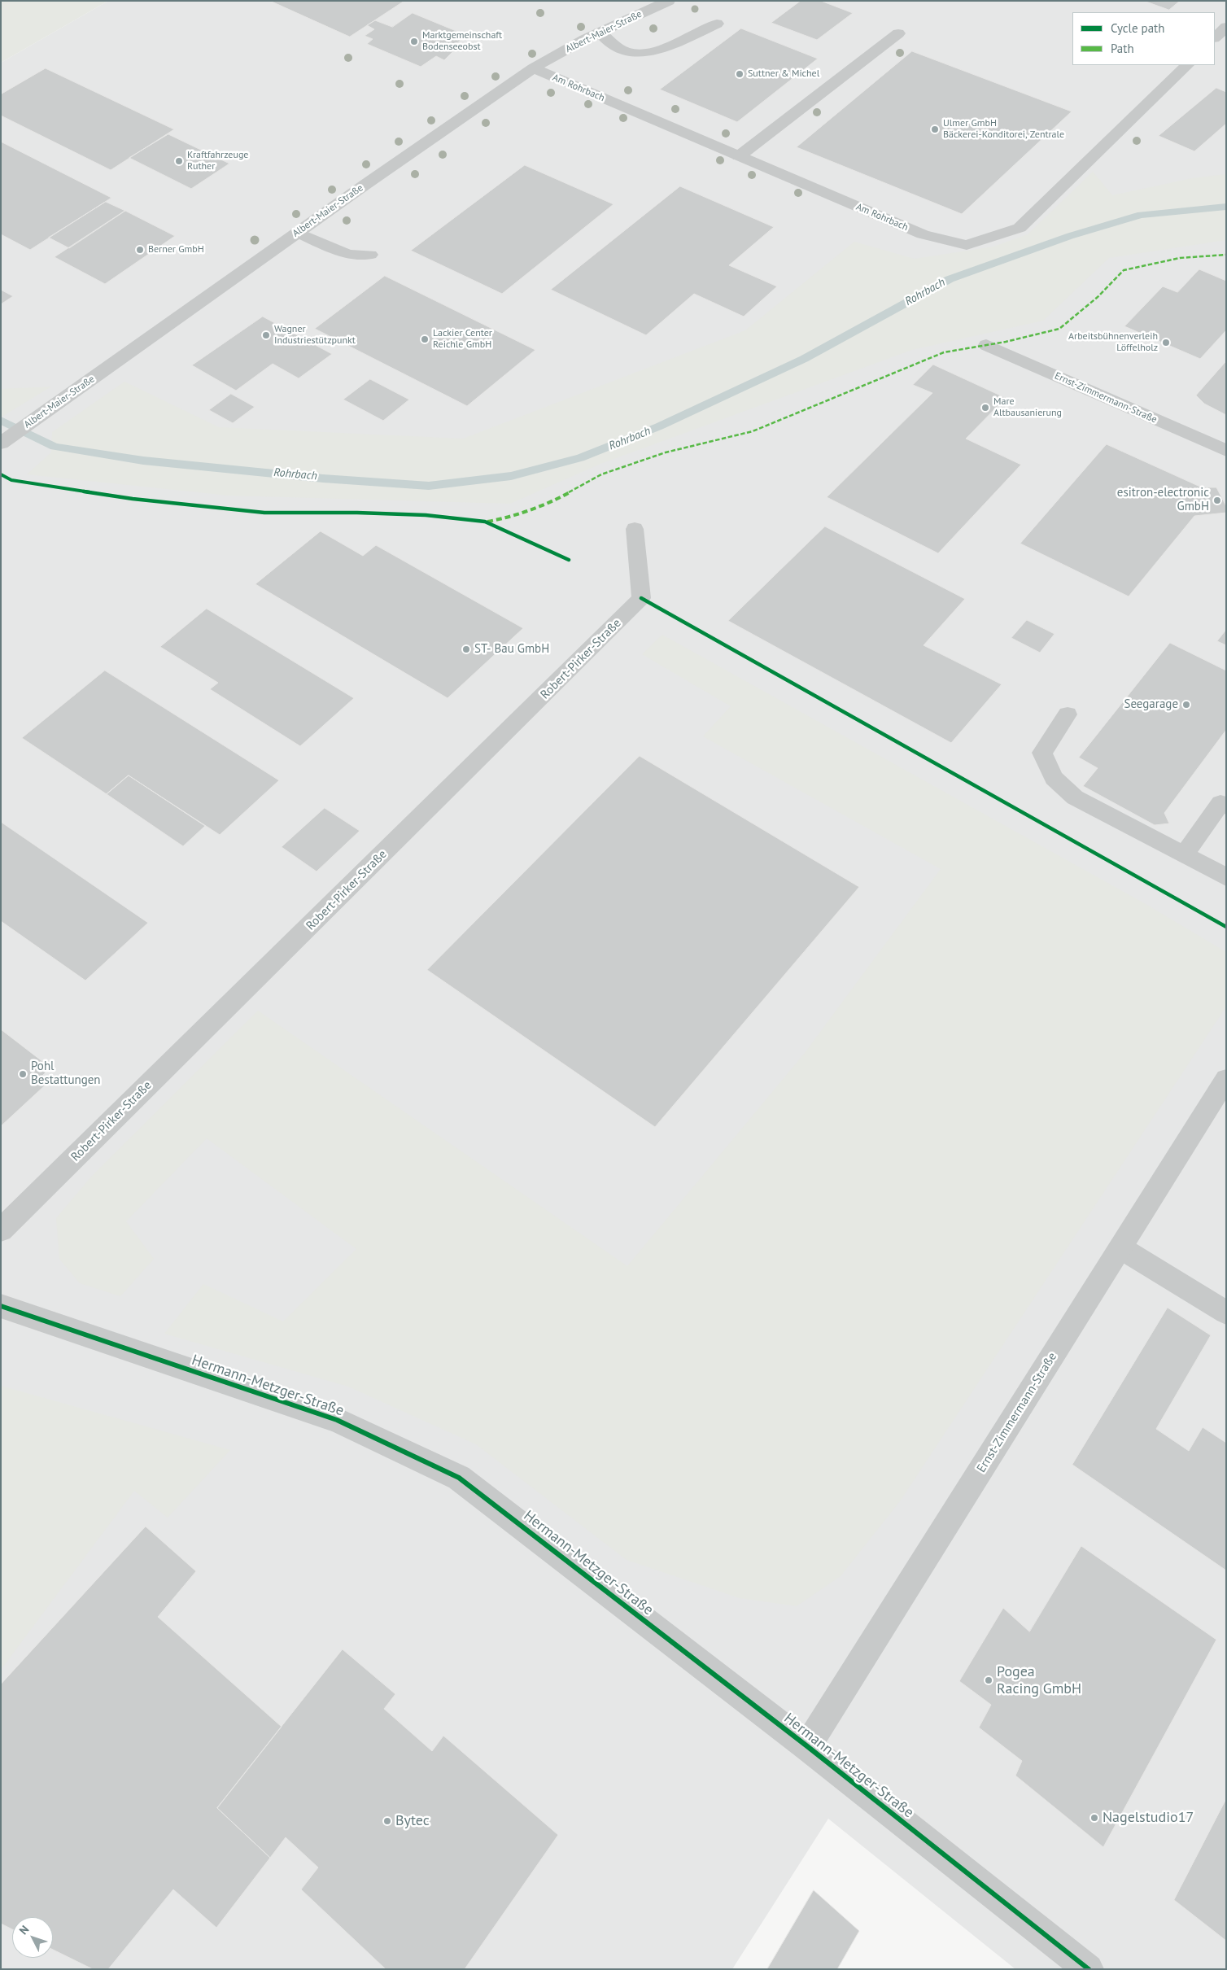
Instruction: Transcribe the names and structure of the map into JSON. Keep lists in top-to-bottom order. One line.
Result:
{"streets":{"street":["Albert-Maier-Straße","Am Rohrbach","Ernst-Zimmermann-Straße","Robert-Pirker-Straße","Hermann-Metzger-Straße"]},"crossings":[["Albert-Maier-Straße","Am Rohrbach"],["Ernst-Zimmermann-Straße","Hermann-Metzger-Straße"]],"water":["Rohrbach"],"places":["Marktgemeinschaft Bodenseeobst","Suttner & Michel","Ulmer GmbH Bäckerei-Konditorei, Zentrale","Kraftfahrzeuge Ruther","Berner GmbH","Wagner Industriestützpunkt","Lackier Center Reichle GmbH","Arbeitsbühnenverleih Löffelholz","Mare Altbausanierung","esitron-electronic GmbH","ST- Bau GmbH","Seegarage","Pohl Bestattungen","Pogea Racing GmbH","Nagelstudio17","Bytec"],"legend":["Cycle path","Path"],"north":"top left"}
